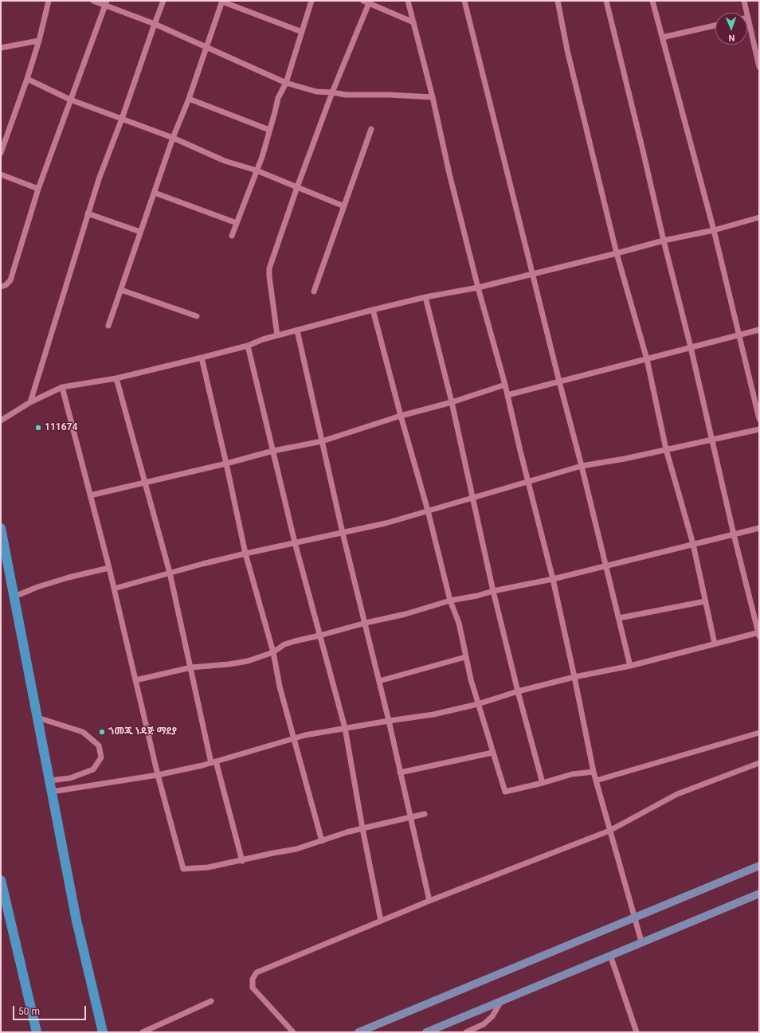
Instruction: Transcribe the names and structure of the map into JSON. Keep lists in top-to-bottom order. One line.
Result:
{"places":["111674","ጎመጁ ነዳጅ ማደያ"],"scale_bar":"50 m","north":"bottom"}
